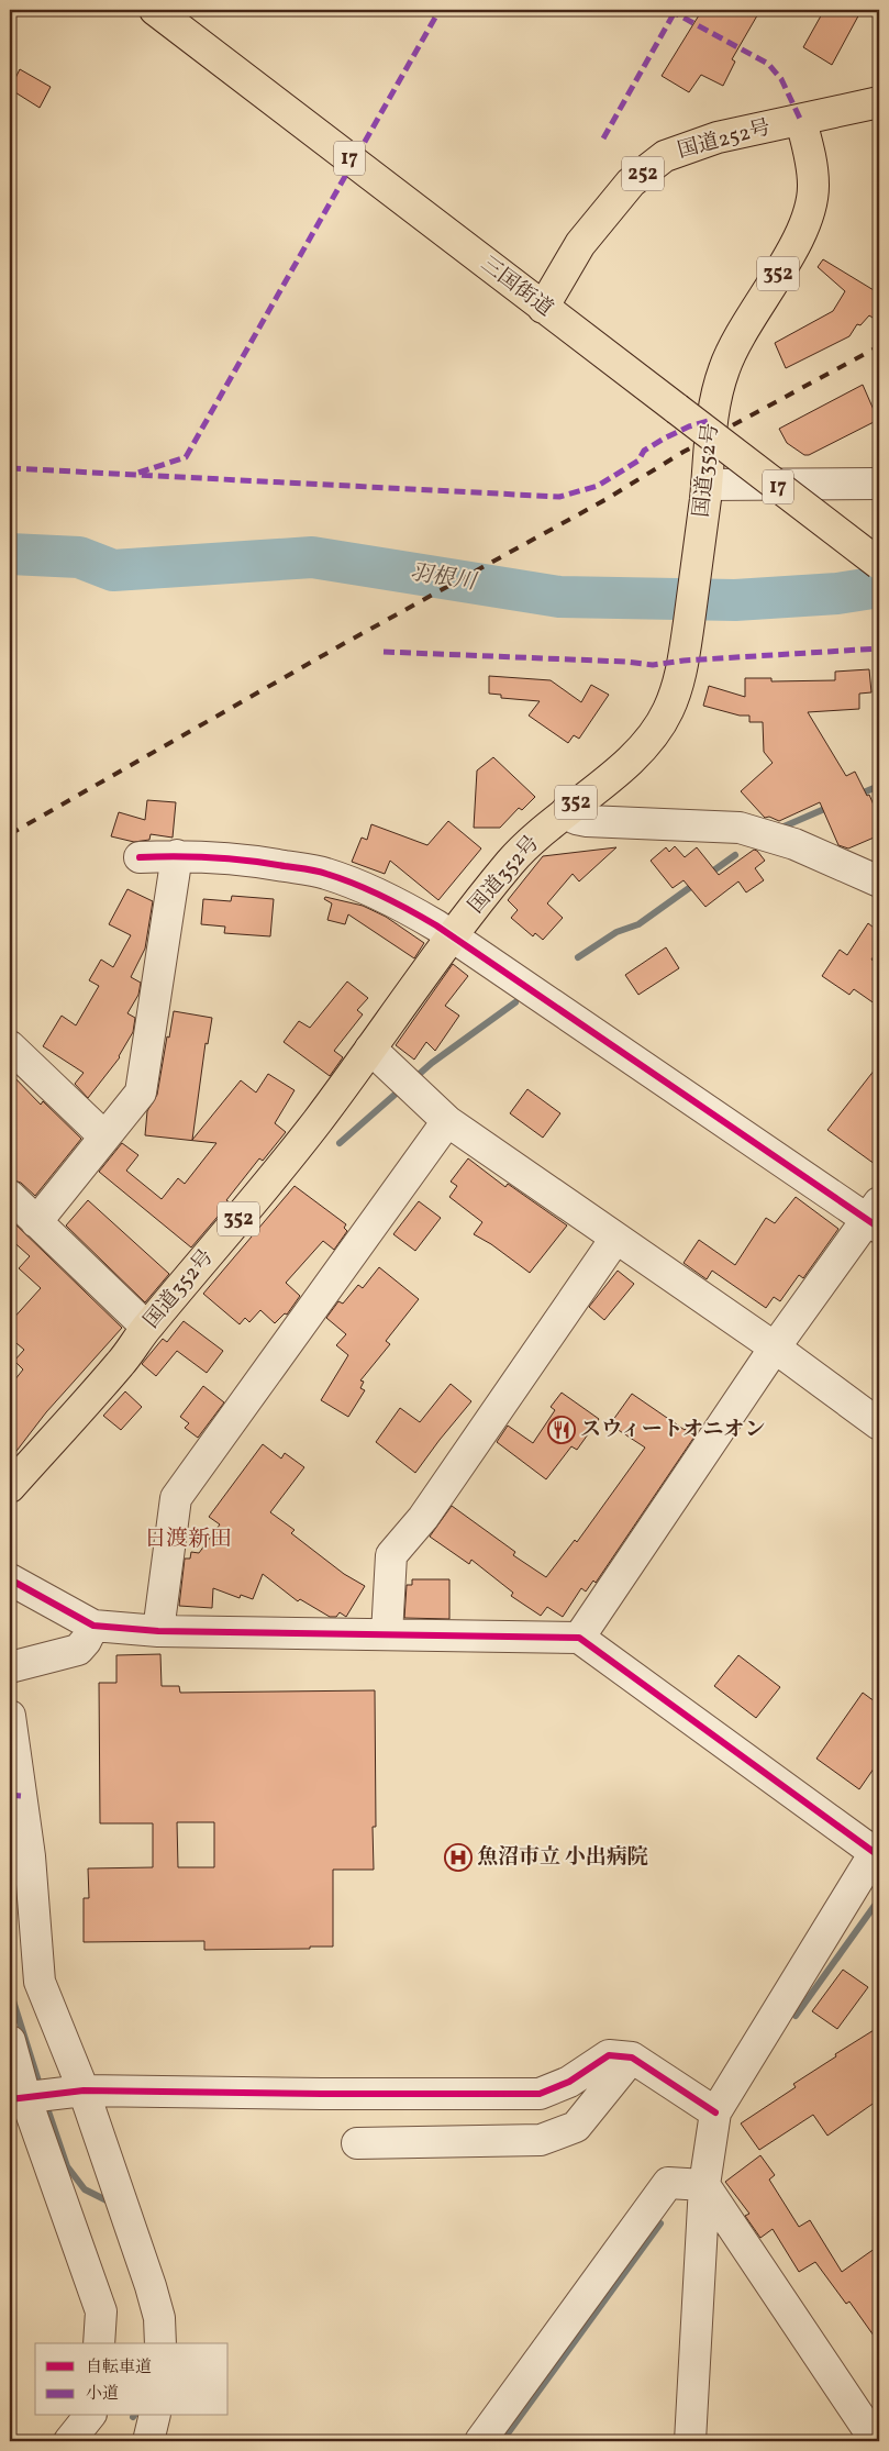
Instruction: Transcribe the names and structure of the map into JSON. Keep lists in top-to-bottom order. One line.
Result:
{"streets":{"highway":["国道252号","17","252","352","三国街道","国道352号"]},"crossings":[["国道252号","三国街道"],["国道252号","国道352号"]],"districts":["日渡新田"],"water":["羽根川"],"places":{"restaurant":["スウィートオニオン"],"hospital":["魚沼市立 小出病院"]},"legend":["自転車道","小道"]}
